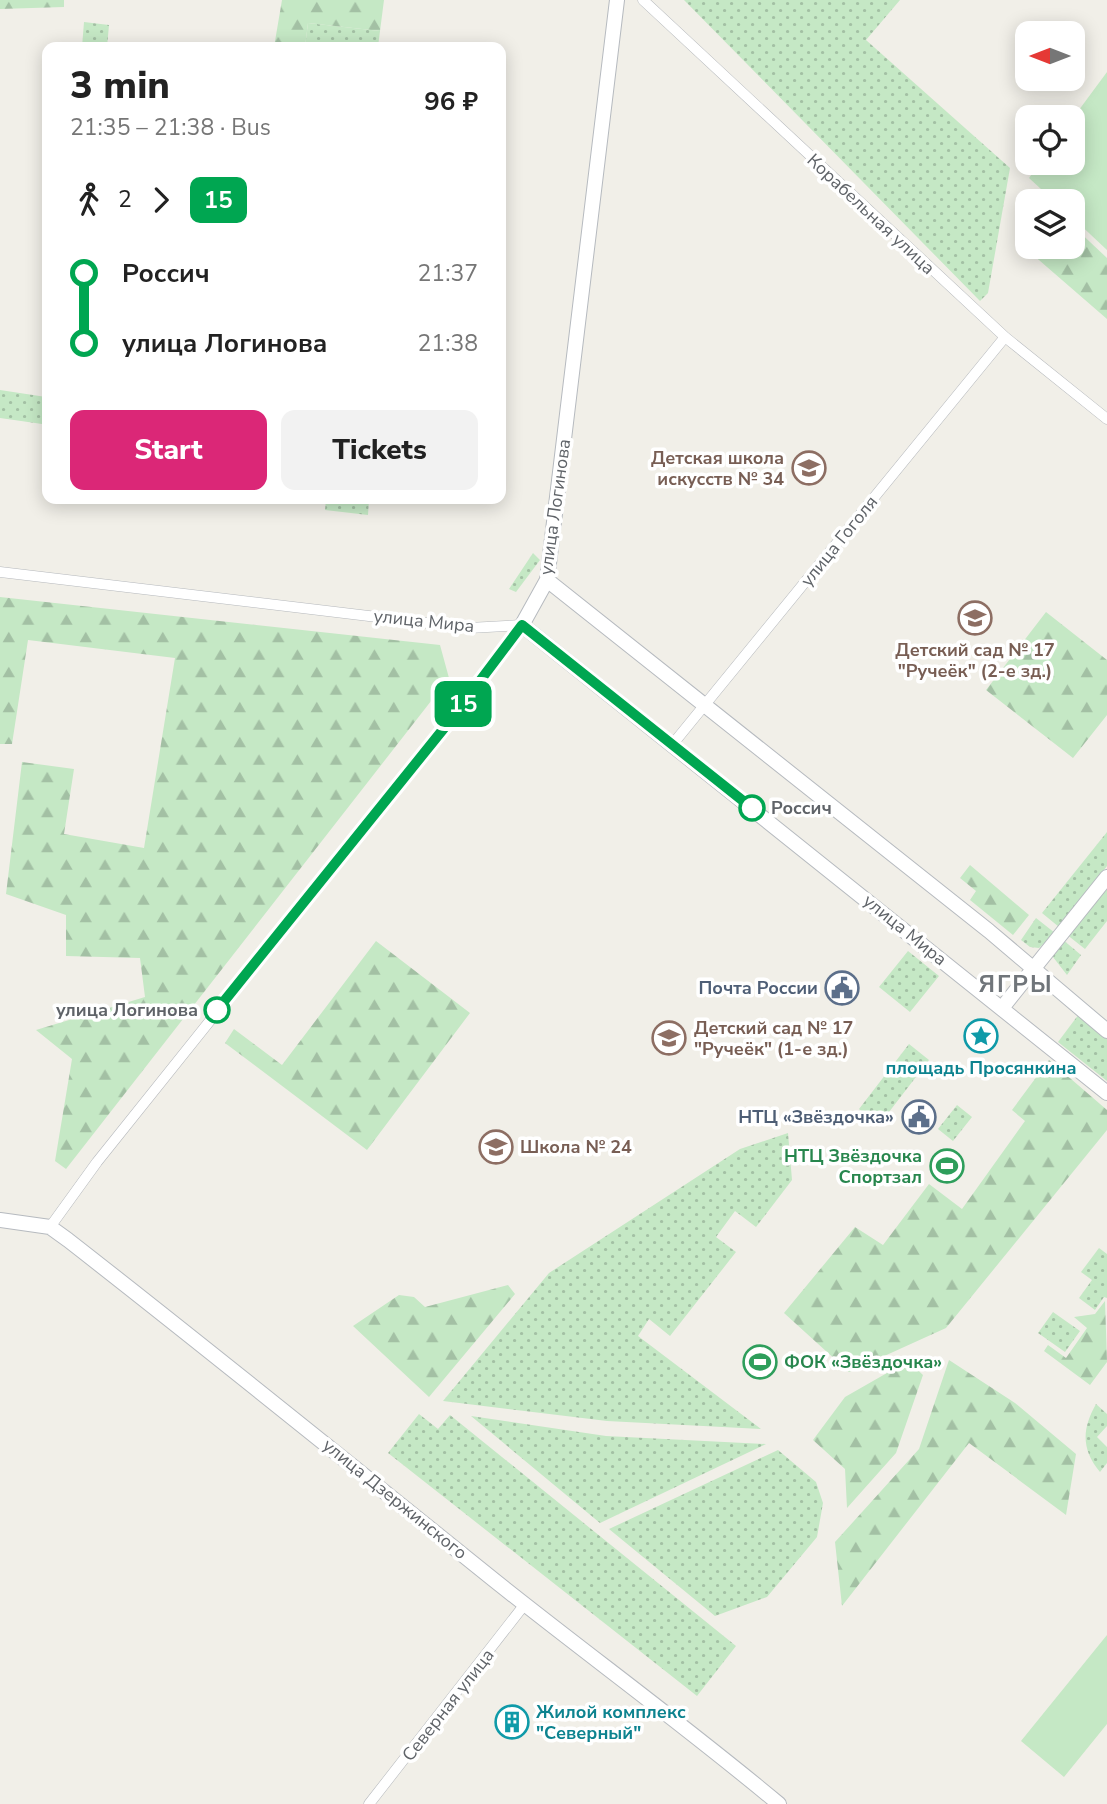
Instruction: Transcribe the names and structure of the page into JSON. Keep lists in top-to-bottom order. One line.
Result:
{"streets":{"main road":["улица Логинова","улица Мира","улица Дзержинского"],"street":["Корабельная улица","улица Гоголя","Северная улица"]},"crossings":[["Корабельная улица","улица Гоголя"],["улица Логинова","улица Мира"],["улица Логинова","улица Дзержинского"],["улица Гоголя","улица Мира"],["улица Дзержинского","Северная улица"]],"districts":["ЯГРЫ"],"places":{"school or university":["Детская школа искусств № 34","Детский сад № 17 \"Ручеёк\" (2-е зд.)","Детский сад № 17 \"Ручеёк\" (1-е зд.)","Школа № 24"],"other":["Россич","улица Логинова"],"public building":["Почта России","НТЦ «Звёздочка»"],"place":["площадь Просянкина"],"sports":["НТЦ Звёздочка Спортзал","ФОК «Звёздочка»"],"building":["Жилой комплекс \"Северный\""]},"lines":["bus line 15"],"north":"left","page":{"on_map":"15","heading":["3 min","21:35 – 21:38 · Bus","96 ₽"],"legs":["2","15"],"list":[{"name":"Россич","value":"21:37"},{"name":"улица Логинова","value":"21:38"}],"buttons":["Start","Tickets"]}}
